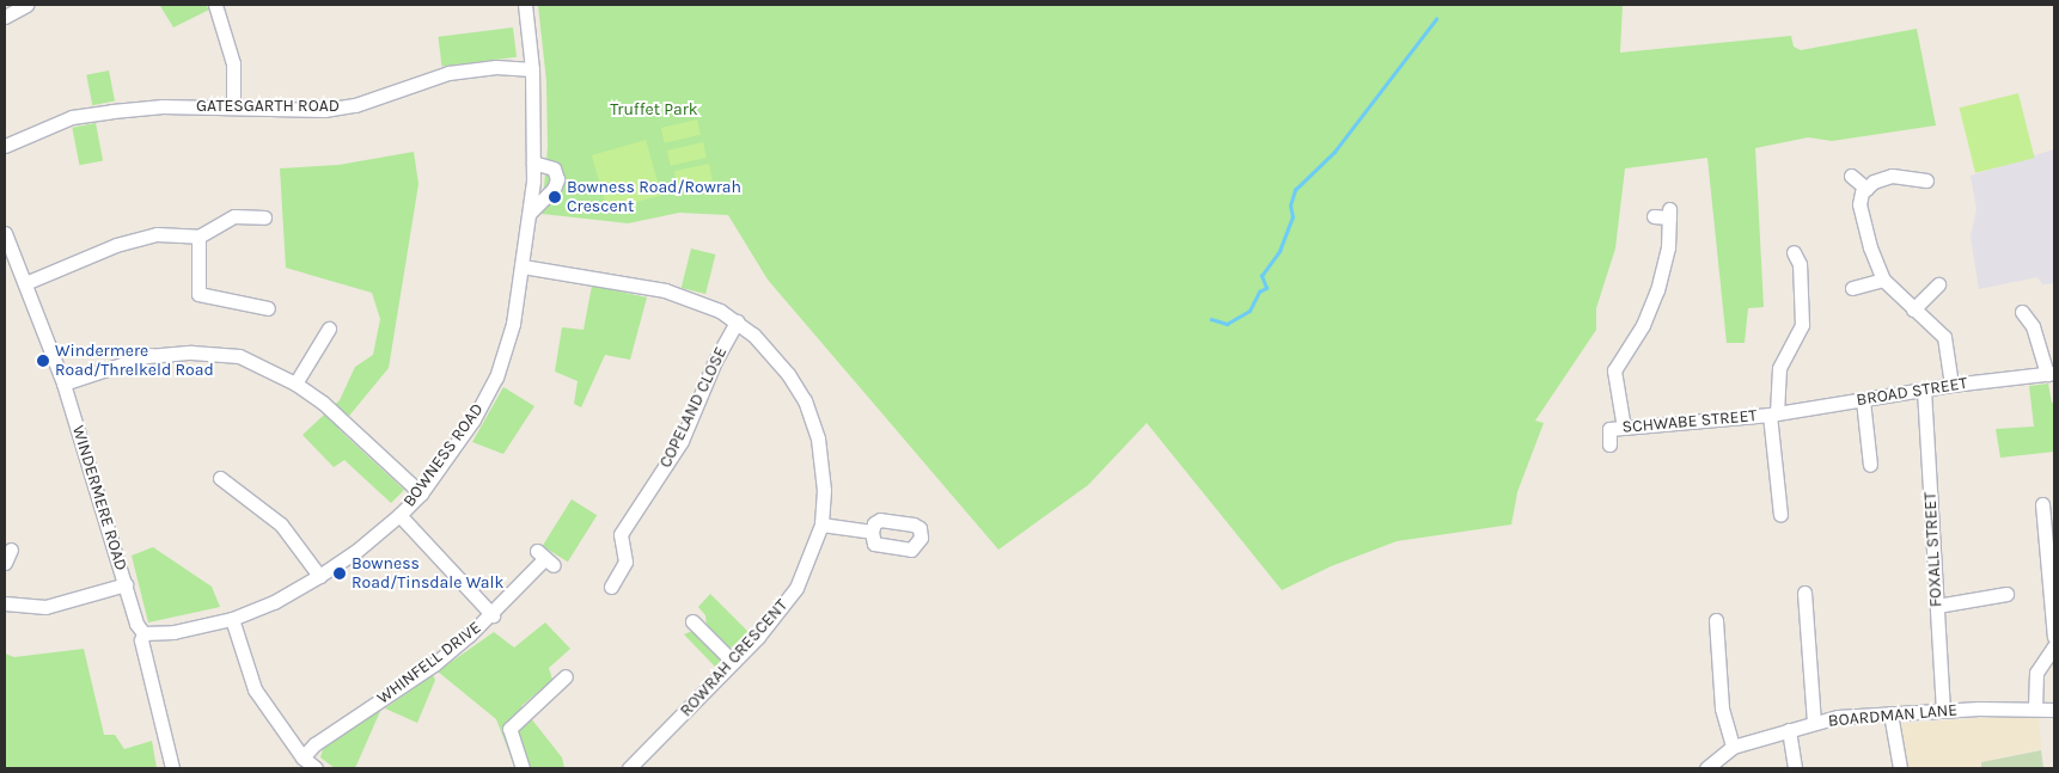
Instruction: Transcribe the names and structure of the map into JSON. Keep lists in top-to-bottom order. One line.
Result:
{"streets":{"street":["GATESGARTH ROAD","BROAD STREET","COPELAND CLOSE","SCHWABE STREET","BOWNESS ROAD","WINDERMERE ROAD","FOXALL STREET","ROWRAH CRESCENT","WHINFELL DRIVE","BOARDMAN LANE"]},"crossings":[["GATESGARTH ROAD","BOWNESS ROAD"],["BROAD STREET","SCHWABE STREET"],["BROAD STREET","FOXALL STREET"],["COPELAND CLOSE","ROWRAH CRESCENT"],["BOWNESS ROAD","WINDERMERE ROAD"],["BOWNESS ROAD","ROWRAH CRESCENT"],["FOXALL STREET","BOARDMAN LANE"]],"parks":["Truffet Park"],"places":["Bowness Road/Rowrah Crescent","Windermere Road/Threlkeld Road","Bowness Road/Tinsdale Walk"]}
